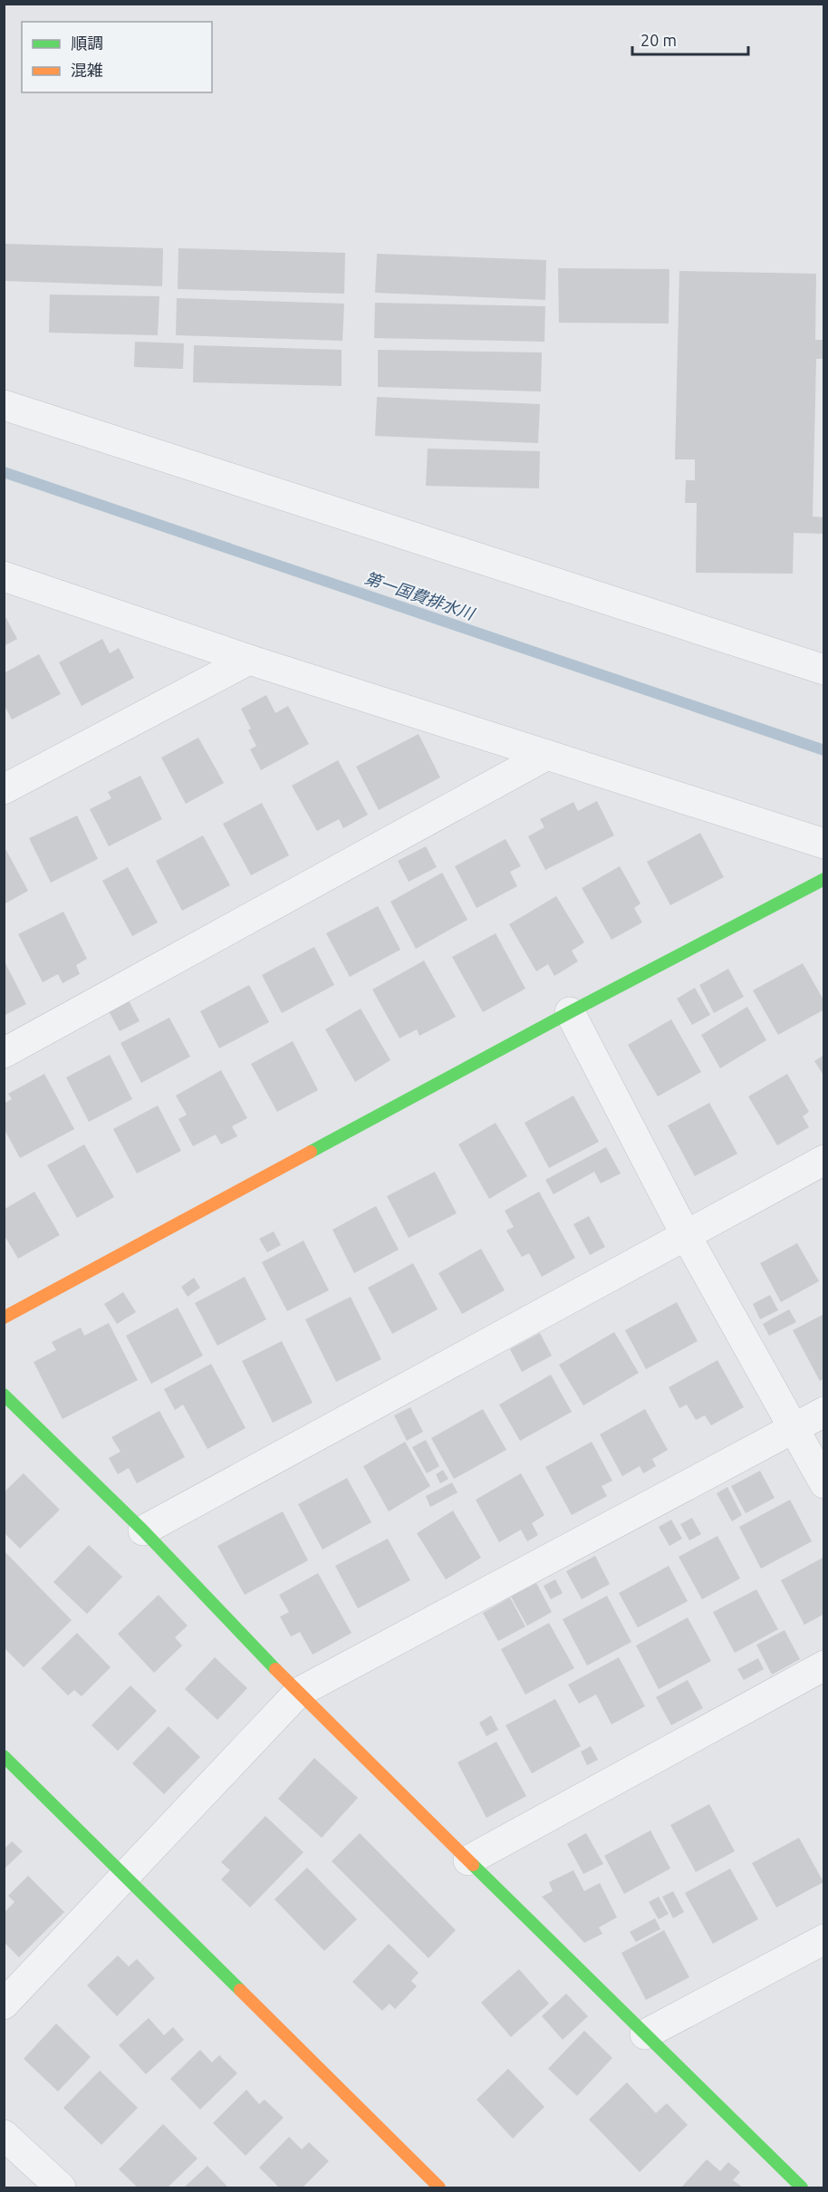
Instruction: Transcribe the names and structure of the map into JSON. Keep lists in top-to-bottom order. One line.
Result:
{"water":["第一国費排水川"],"legend":["順調","混雑"],"scale_bar":"20 m"}
